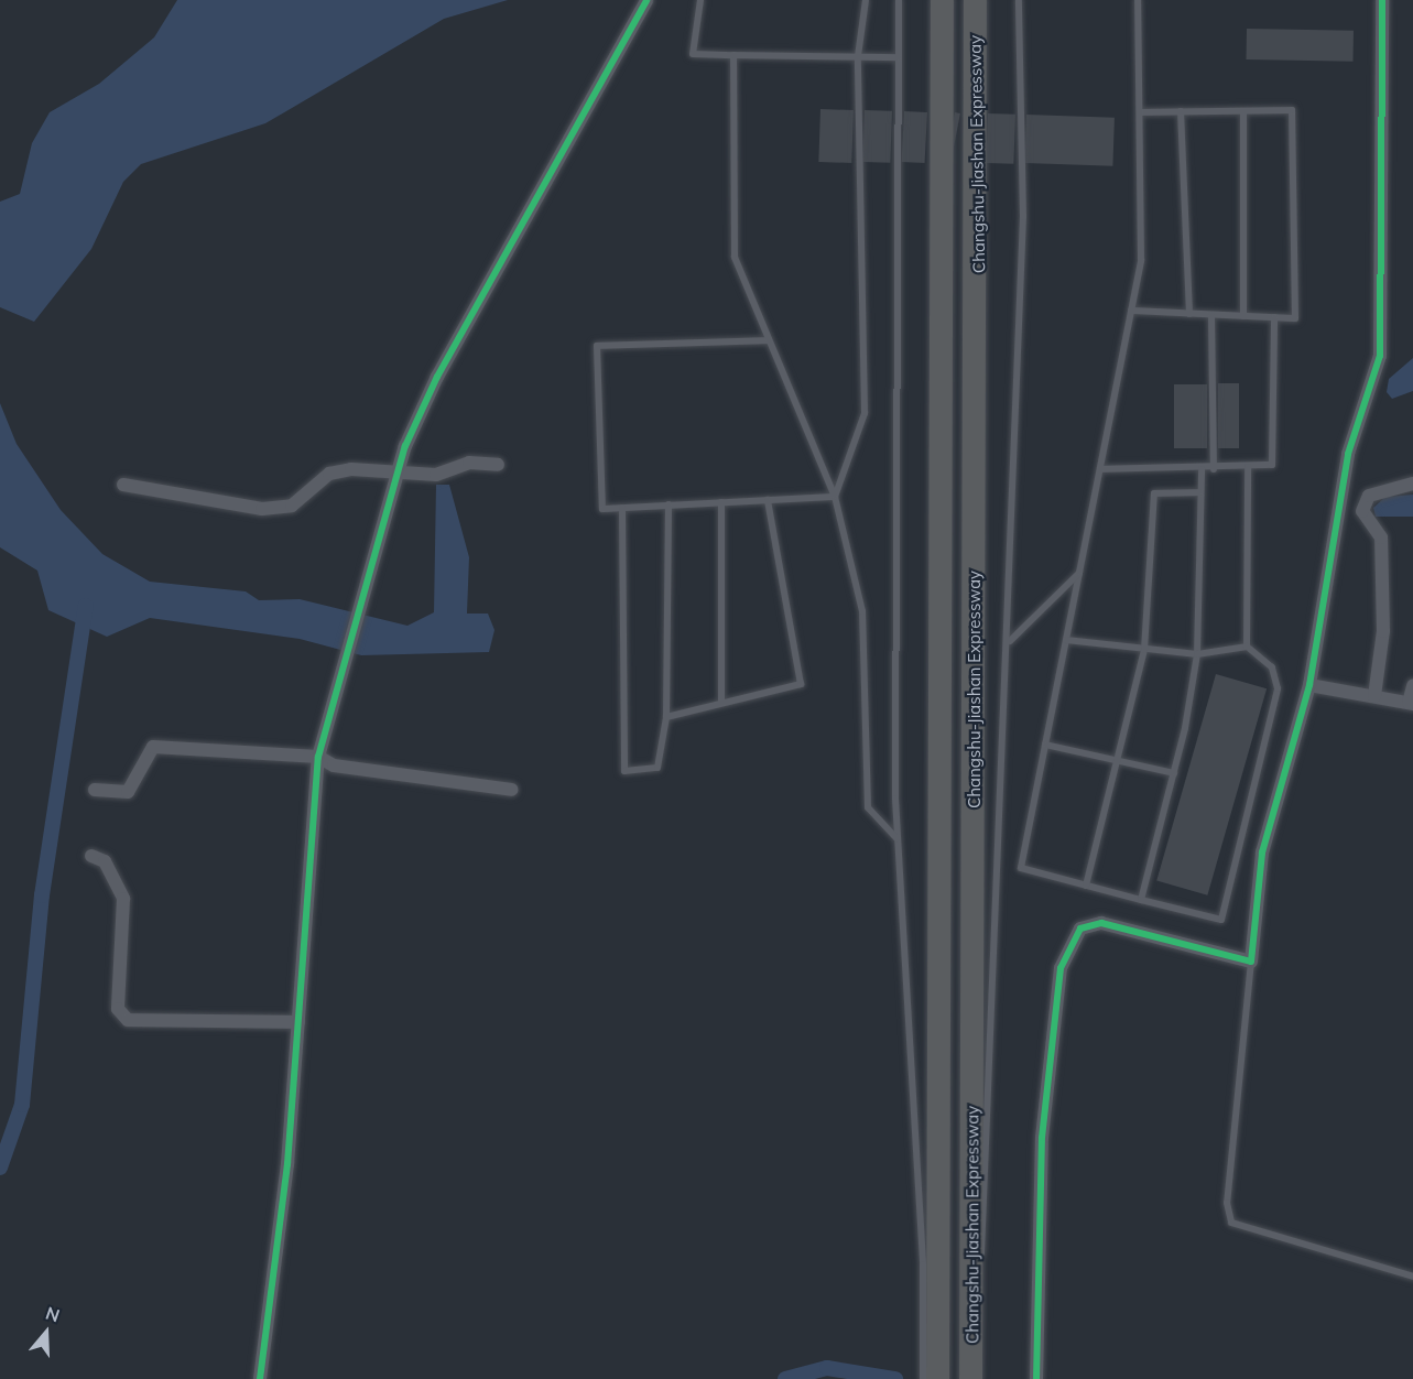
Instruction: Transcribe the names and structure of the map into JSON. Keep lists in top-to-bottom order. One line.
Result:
{"streets":{"highway":["Changshu-Jiashan Expressway"]},"north":"top"}
